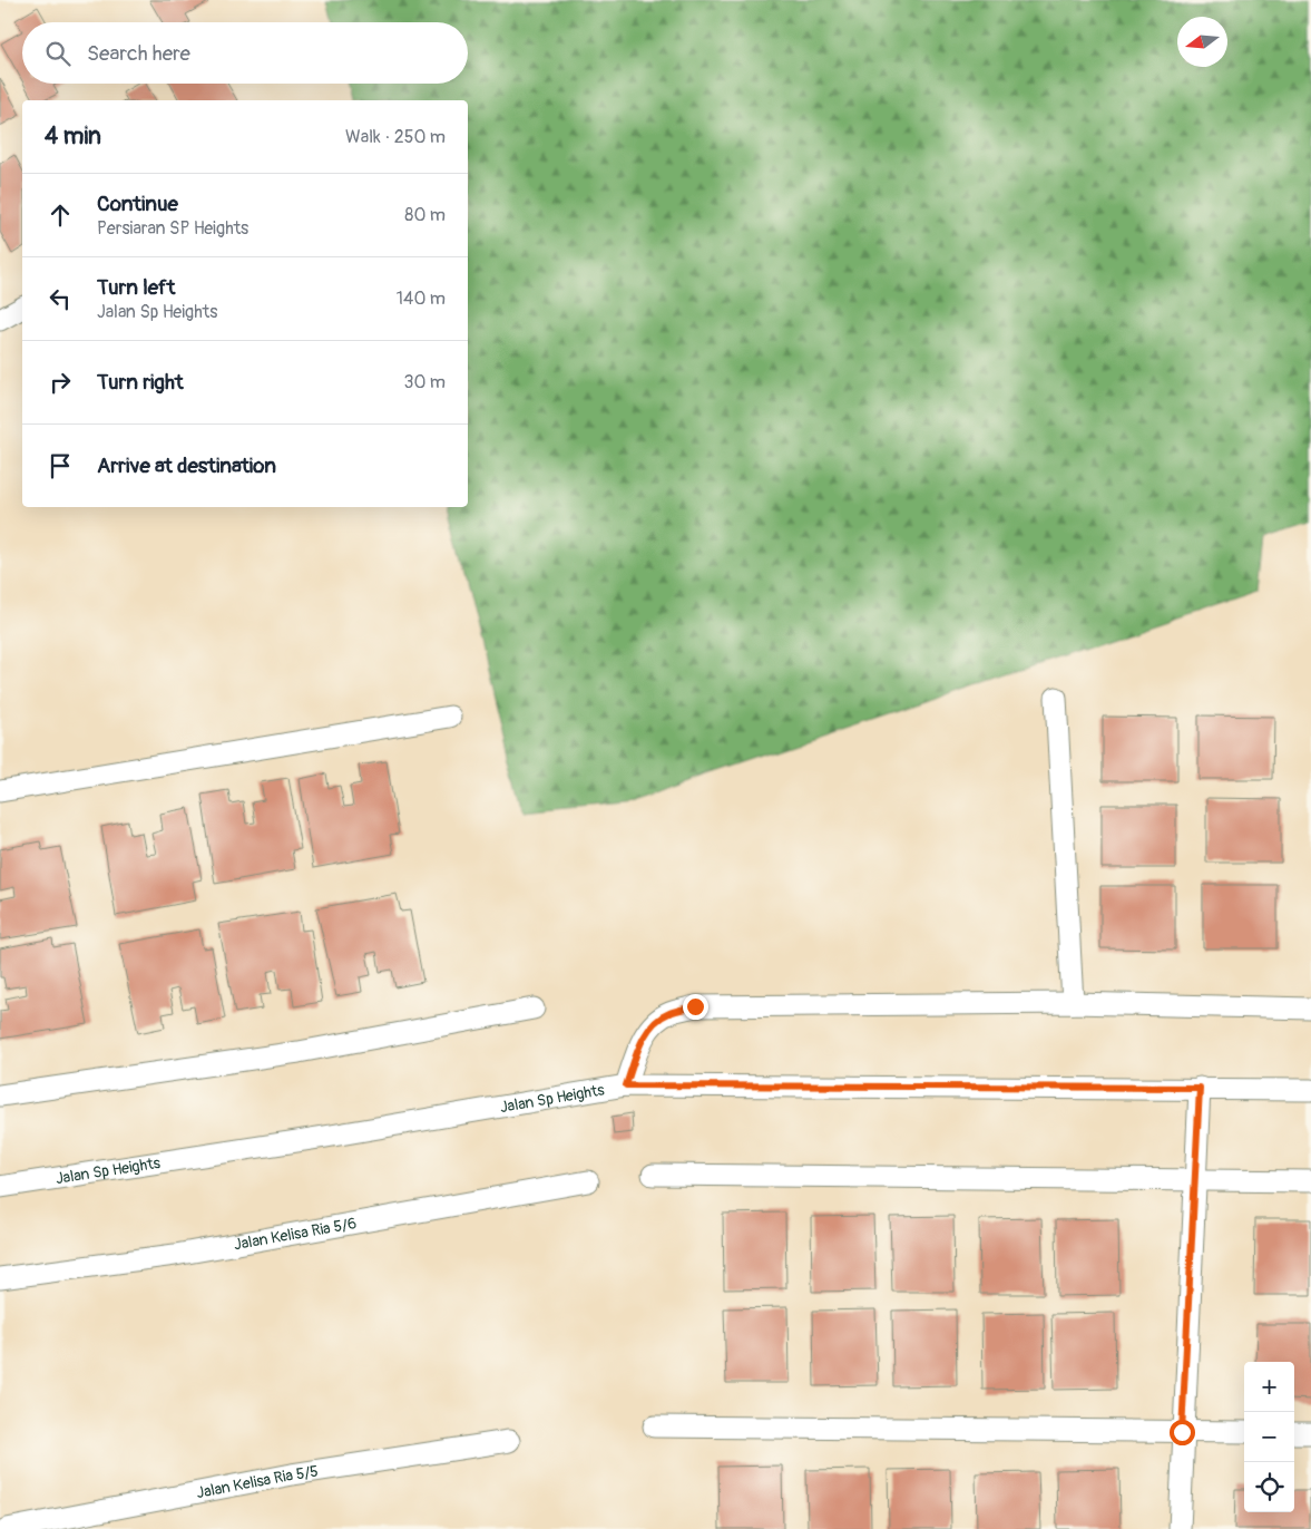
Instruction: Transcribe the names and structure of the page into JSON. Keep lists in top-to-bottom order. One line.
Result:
{"streets":{"street":["Jalan Sp Heights","Jalan Kelisa Ria 5/6","Jalan Kelisa Ria 5/5"]},"north":"left","page":{"search":"Search here","heading":["4 min","Walk · 250 m"],"list":[["Continue","Persiaran SP Heights","80 m"],["Turn left","Jalan Sp Heights","140 m"],["Turn right","30 m"],"Arrive at destination"],"map_buttons":["+","−"]}}
